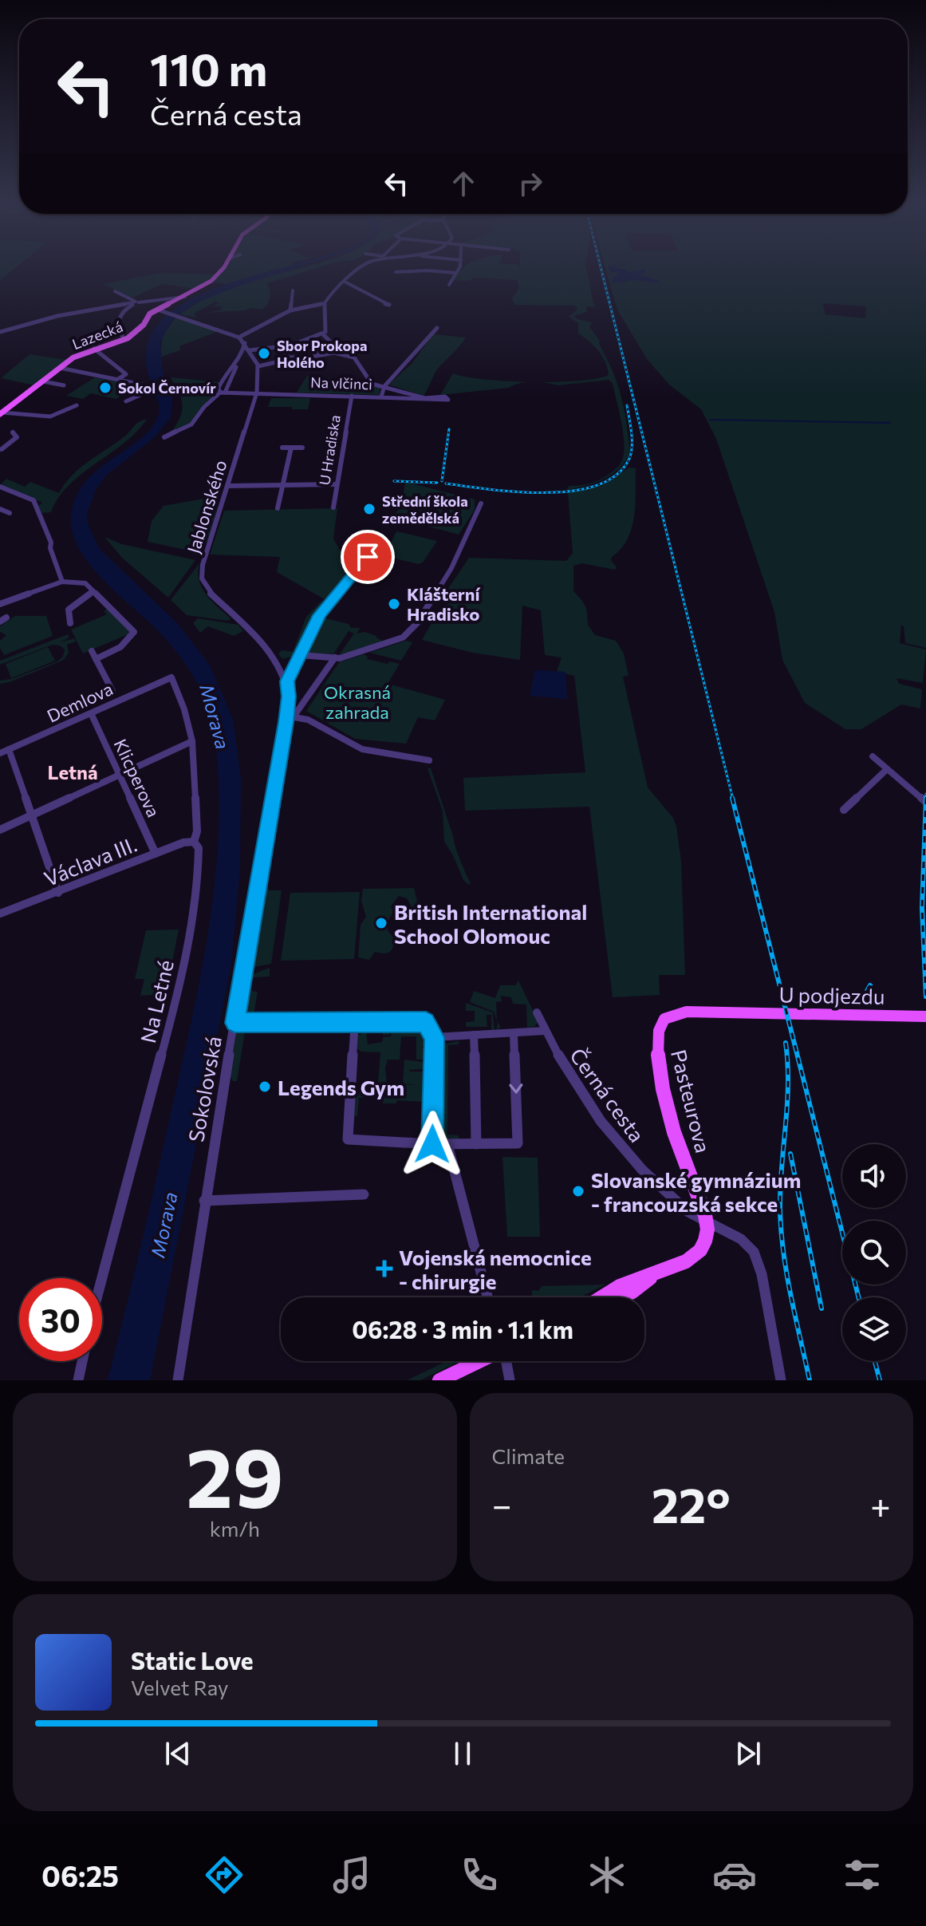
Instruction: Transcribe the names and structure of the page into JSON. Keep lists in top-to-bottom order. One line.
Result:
{"streets":{"main road":["Lazecká","U podjezdu","Pasteurova"],"street":["Na vlčinci","U Hradiska","Jablonského","Demlova","Klicperova","Václava III.","Na Letné","Sokolovská","Černá cesta"]},"crossings":[["Na vlčinci","U Hradiska"],["Na vlčinci","Jablonského"],["Jablonského","Sokolovská"],["Demlova","Klicperova"],["Demlova","Na Letné"],["Klicperova","Václava III."],["Václava III.","Na Letné"],["U podjezdu","Pasteurova"],["Černá cesta","Pasteurova"]],"districts":["Letná"],"water":["Morava"],"parks":["Okrasná zahrada"],"places":{"other":["Sbor Prokopa Holého","Sokol Černovír","Střední škola zemědělská","Klášterní Hradisko","British International School Olomouc","Legends Gym","Slovanské gymnázium - francouzská sekce"],"health":["Vojenská nemocnice - chirurgie"]},"page":{"turn":["110 m","Černá cesta"],"limit":"30","trip":"06:28 · 3 min · 1.1 km","tile":[["29","km/h"],"Climate"],"heat":["−","22°","+"],"song":["Static Love","Velvet Ray"],"tabs":"06:25"}}
